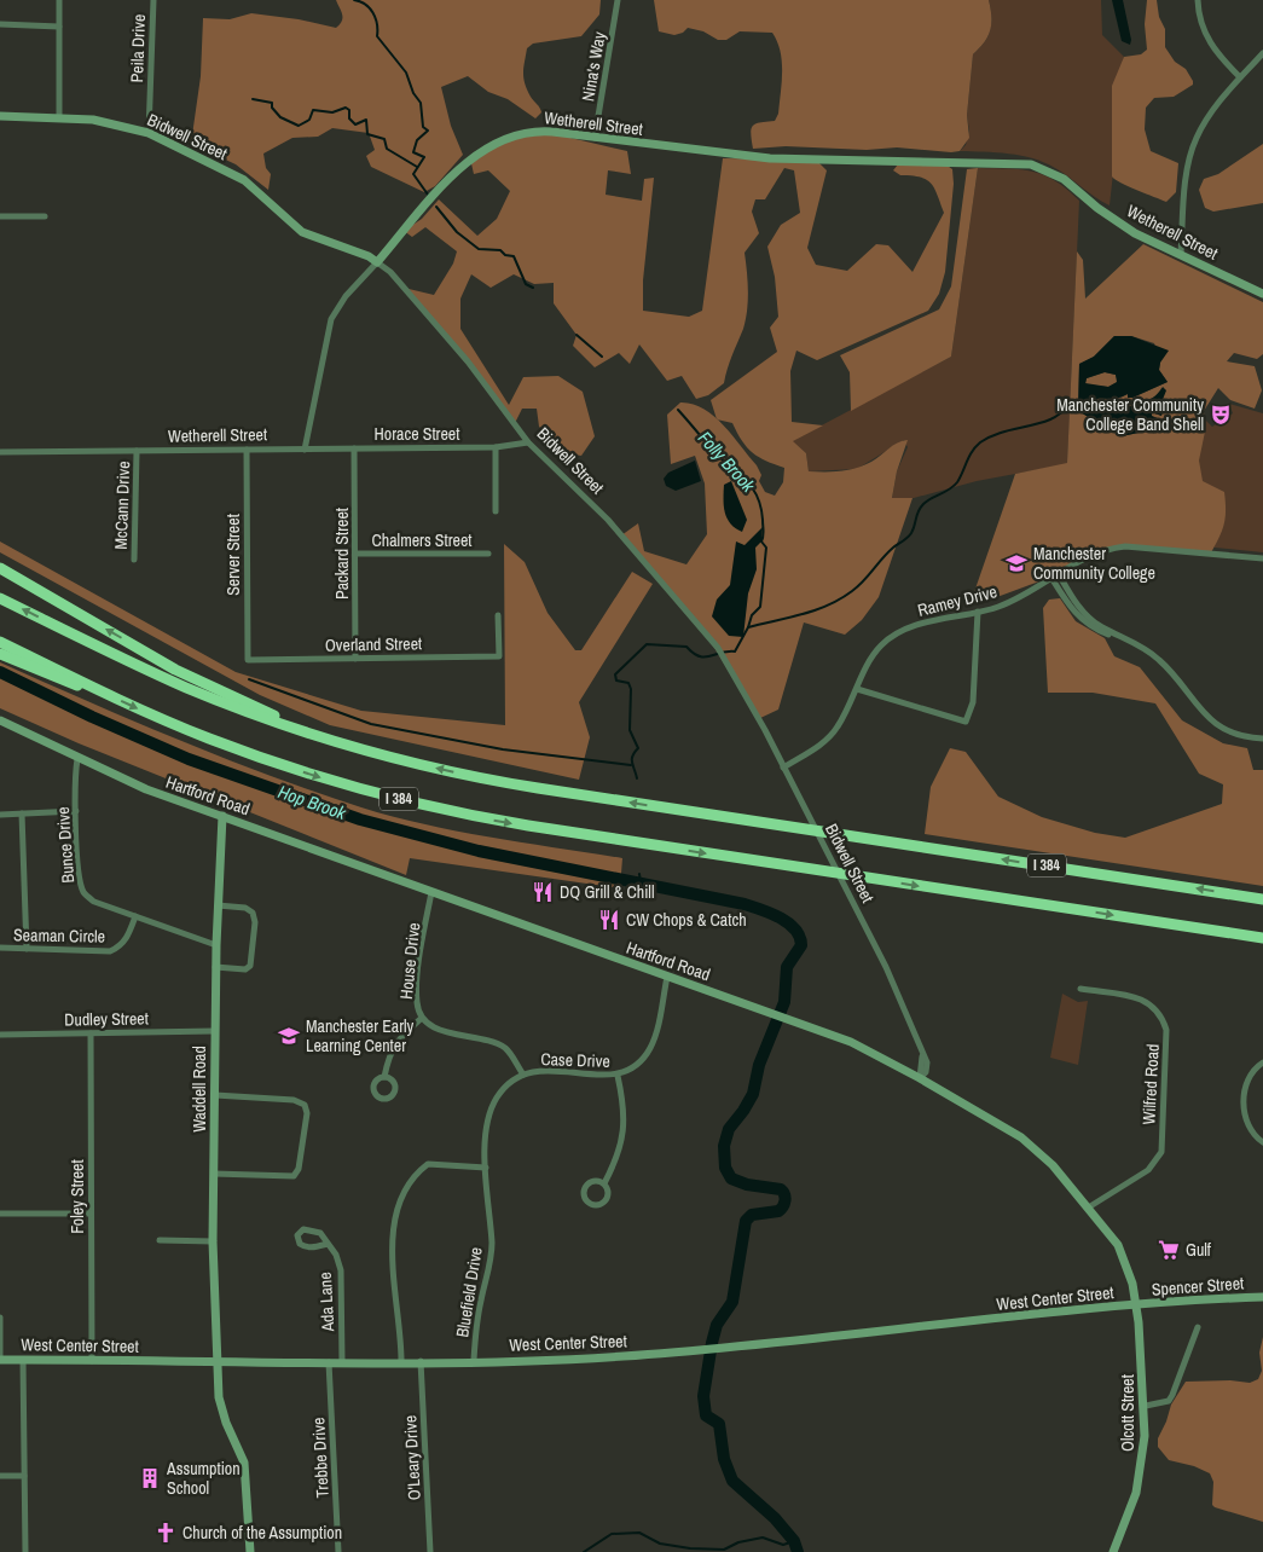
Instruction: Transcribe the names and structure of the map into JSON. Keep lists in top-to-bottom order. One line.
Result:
{"streets":{"highway":["I 384"],"main road":["Wetherell Street","Bidwell Street","Hartford Road","Waddell Road","Spencer Street","West Center Street","Olcott Street"],"street":["Peila Drive","Nina's Way","Horace Street","McCann Drive","Chalmers Street","Packard Street","Server Street","Ramey Drive","Overland Street","Bunce Drive","Seaman Circle","House Drive","Dudley Street","Case Drive","Wilfred Road","Foley Street","Bluefield Drive","Ada Lane","Trebbe Drive","O'Leary Drive"]},"crossings":[["Peila Drive","Bidwell Street"],["Nina's Way","Wetherell Street"],["Wetherell Street","Bidwell Street"],["Wetherell Street","Horace Street"],["Wetherell Street","McCann Drive"],["Wetherell Street","Server Street"],["Bidwell Street","Horace Street"],["Bidwell Street","Ramey Drive"],["Bidwell Street","Hartford Road"],["Horace Street","Packard Street"],["Chalmers Street","Packard Street"],["Packard Street","Overland Street"],["Server Street","Overland Street"],["Hartford Road","Bunce Drive"],["Hartford Road","House Drive"],["Hartford Road","Case Drive"],["Hartford Road","Wilfred Road"],["Hartford Road","Waddell Road"],["Hartford Road","Spencer Street"],["Hartford Road","West Center Street"],["Hartford Road","Olcott Street"],["Bunce Drive","Seaman Circle"],["Bunce Drive","Waddell Road"],["House Drive","Case Drive"],["Dudley Street","Waddell Road"],["Dudley Street","Foley Street"],["Case Drive","Bluefield Drive"],["Waddell Road","West Center Street"],["Foley Street","West Center Street"],["Spencer Street","West Center Street"],["Spencer Street","Olcott Street"],["Bluefield Drive","West Center Street"],["West Center Street","Ada Lane"],["West Center Street","Olcott Street"],["West Center Street","Trebbe Drive"],["West Center Street","O'Leary Drive"]],"water":["Folly Brook","Hop Brook"],"places":{"theatre":["Manchester Community College Band Shell"],"school or university":["Manchester Community College","Manchester Early Learning Center"],"restaurant":["DQ Grill & Chill","CW Chops & Catch"],"supermarket":["Gulf"],"building":["Assumption School"],"church":["Church of the Assumption"]}}
